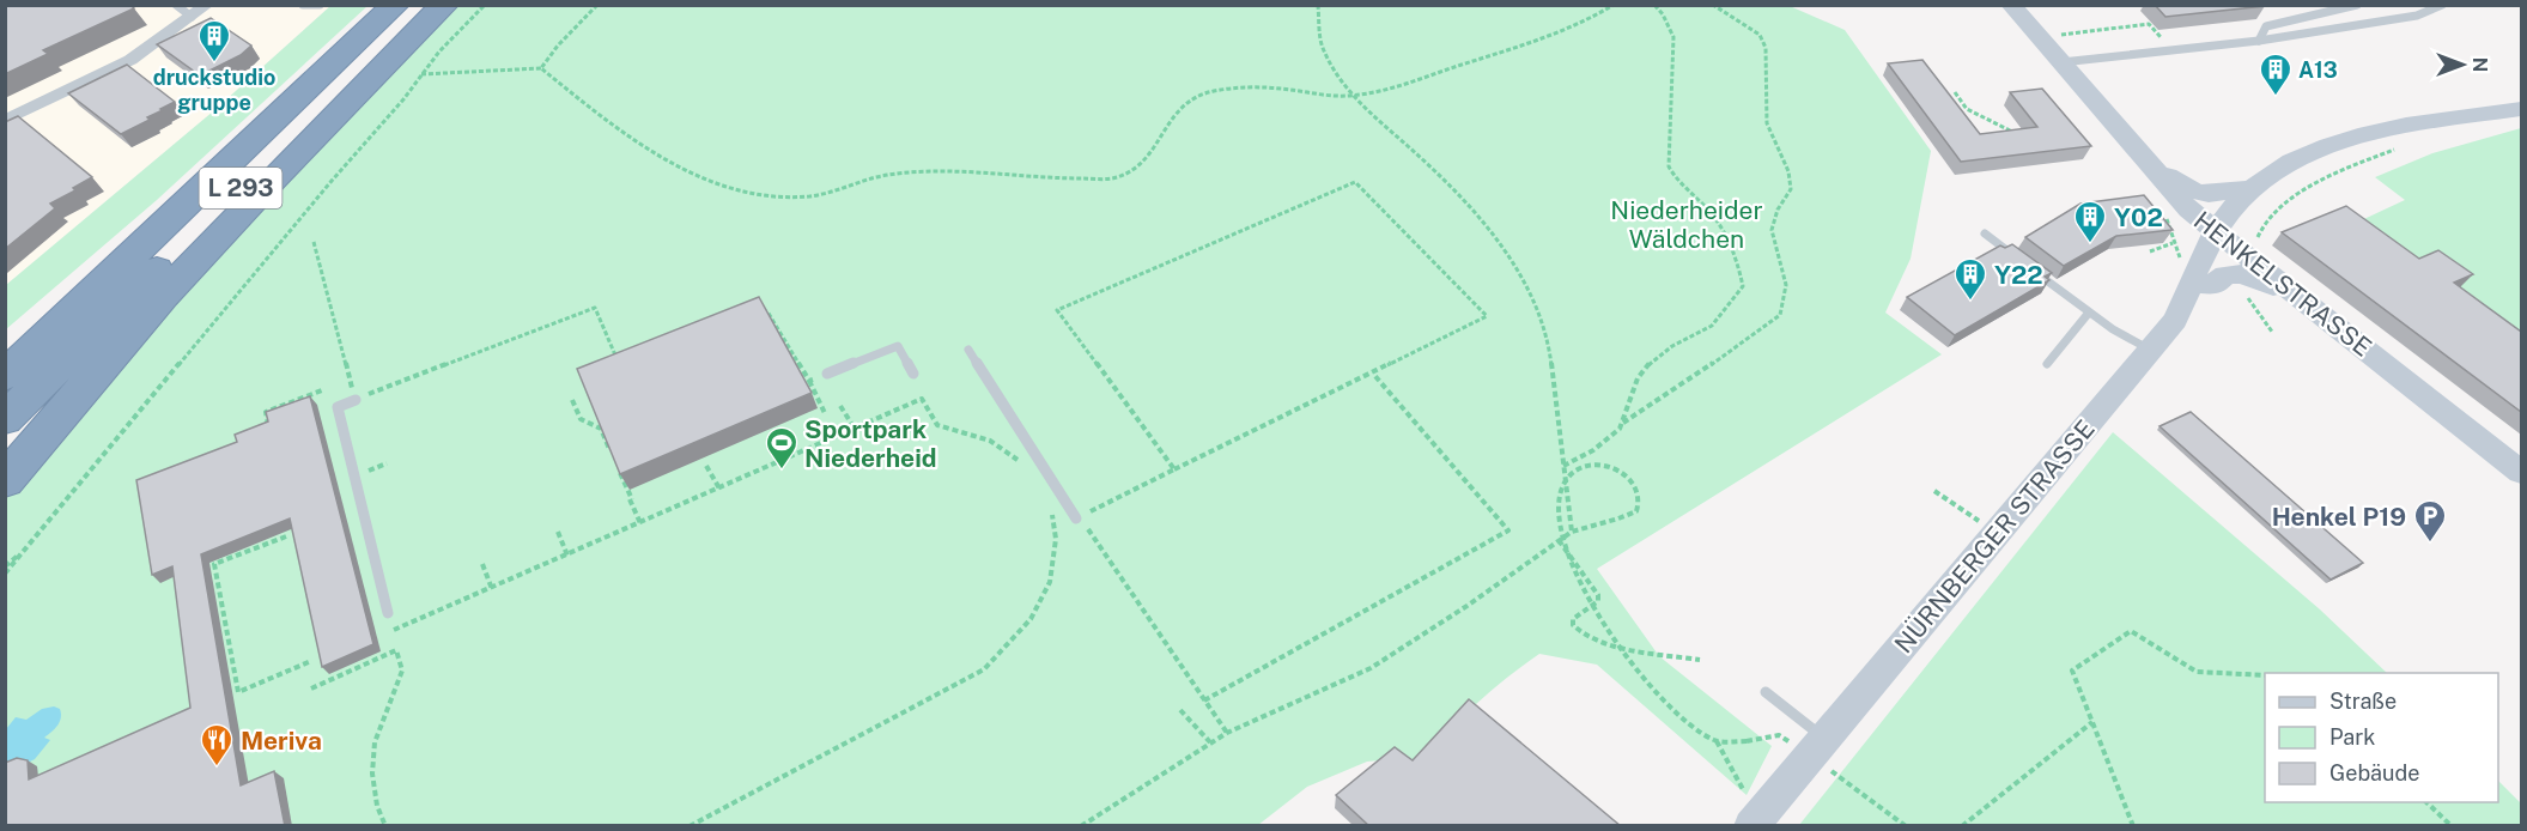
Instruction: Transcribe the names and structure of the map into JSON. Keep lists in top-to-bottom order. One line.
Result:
{"streets":{"highway":["L 293"],"main road":["HENKELSTRASSE","NÜRNBERGER STRASSE"]},"crossings":[["HENKELSTRASSE","NÜRNBERGER STRASSE"]],"parks":["Niederheider Wäldchen"],"places":{"building":["druckstudio gruppe","A13","Y02","Y22"],"sports":["Sportpark Niederheid"],"parking":["Henkel P19"],"restaurant":["Meriva"]},"legend":["Straße","Park","Gebäude"],"north":"right"}
